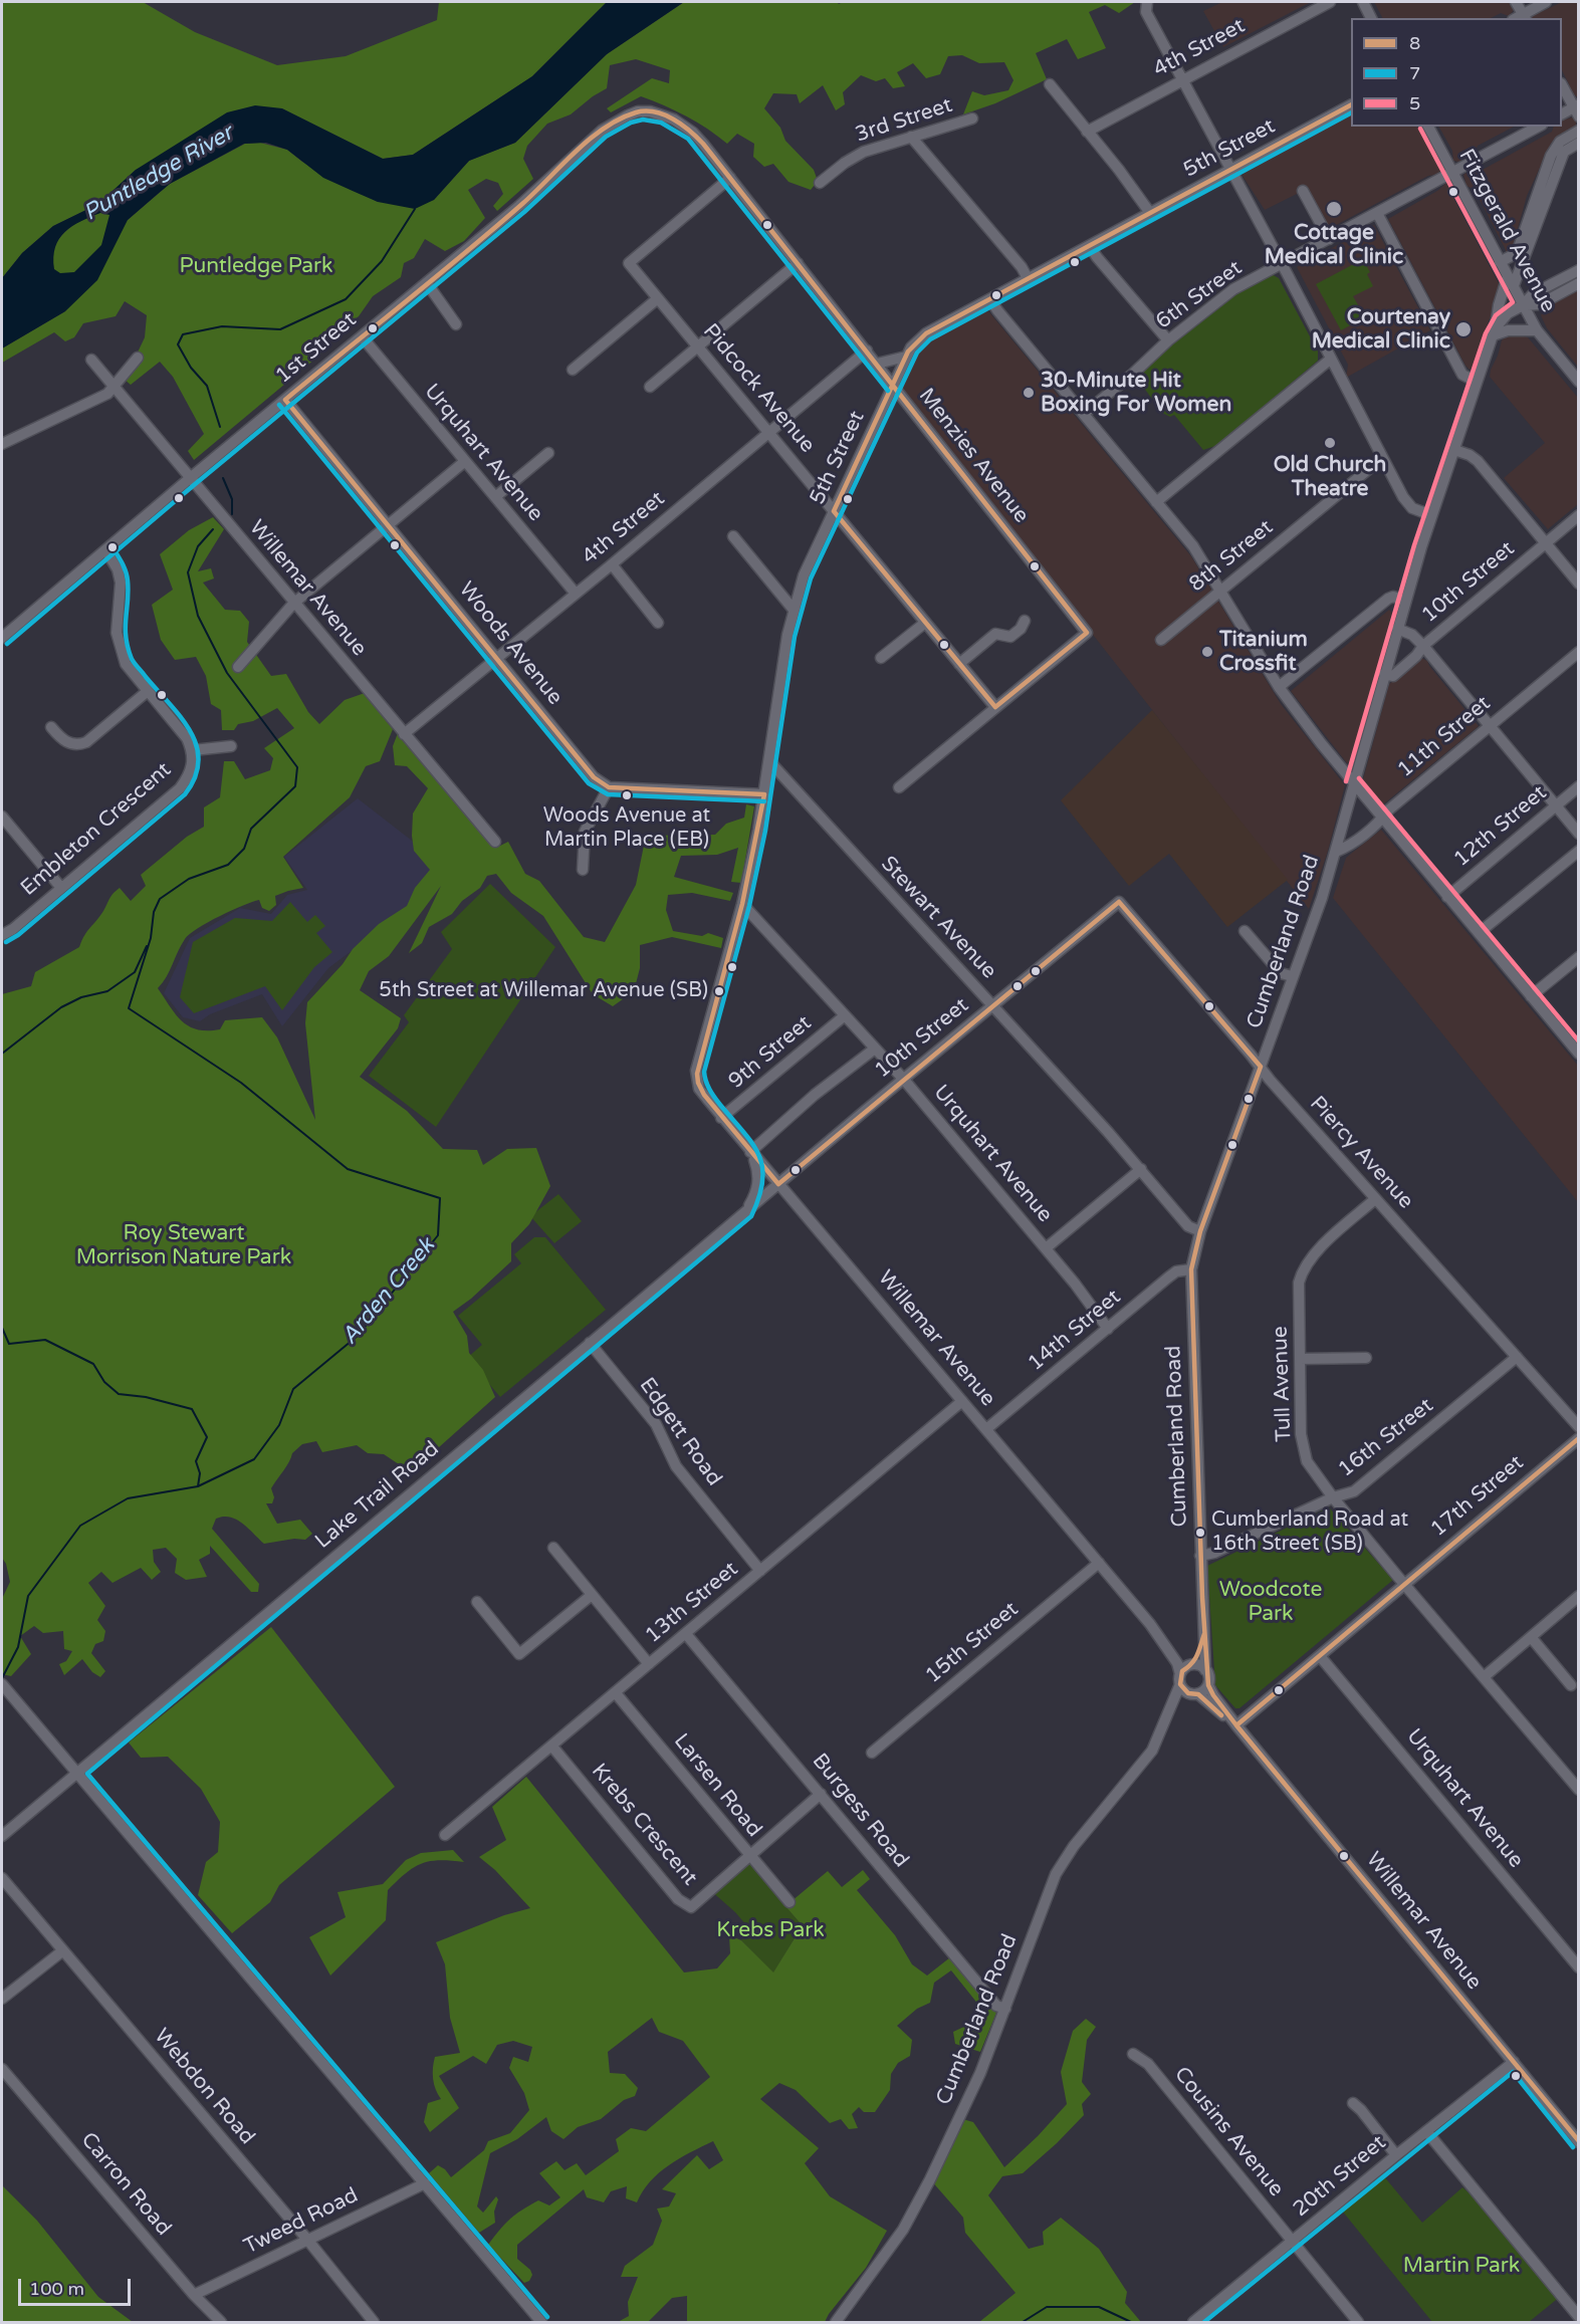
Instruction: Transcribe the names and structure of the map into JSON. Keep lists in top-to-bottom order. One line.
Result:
{"streets":{"street":["4th Street","3rd Street","5th Street","Fitzgerald Avenue","6th Street","1st Street","Pidcock Avenue","Urquhart Avenue","Menzies Avenue","8th Street","10th Street","Willemar Avenue","Woods Avenue","11th Street","12th Street","Embleton Crescent","Stewart Avenue","Cumberland Road","9th Street","Piercy Avenue","14th Street","Tull Avenue","Edgett Road","16th Street","Lake Trail Road","17th Street","13th Street","15th Street","Larsen Road","Burgess Road","Krebs Crescent","Webdon Road","Cousins Avenue","20th Street","Carron Road","Tweed Road"]},"crossings":[["4th Street","Pidcock Avenue"],["4th Street","Urquhart Avenue"],["4th Street","Menzies Avenue"],["4th Street","Willemar Avenue"],["4th Street","Woods Avenue"],["5th Street","Pidcock Avenue"],["5th Street","Urquhart Avenue"],["5th Street","Menzies Avenue"],["5th Street","Willemar Avenue"],["5th Street","Stewart Avenue"],["Fitzgerald Avenue","6th Street"],["Fitzgerald Avenue","Cumberland Road"],["1st Street","Urquhart Avenue"],["1st Street","Menzies Avenue"],["1st Street","Willemar Avenue"],["1st Street","Woods Avenue"],["1st Street","Embleton Crescent"],["Pidcock Avenue","Menzies Avenue"],["Urquhart Avenue","10th Street"],["Urquhart Avenue","9th Street"],["Urquhart Avenue","14th Street"],["Urquhart Avenue","17th Street"],["10th Street","Willemar Avenue"],["10th Street","Stewart Avenue"],["10th Street","Cumberland Road"],["10th Street","Piercy Avenue"],["10th Street","Lake Trail Road"],["Willemar Avenue","Cumberland Road"],["Willemar Avenue","9th Street"],["Willemar Avenue","14th Street"],["Willemar Avenue","Lake Trail Road"],["Willemar Avenue","17th Street"],["Willemar Avenue","13th Street"],["Willemar Avenue","15th Street"],["Willemar Avenue","20th Street"],["11th Street","Cumberland Road"],["Stewart Avenue","Cumberland Road"],["Cumberland Road","Piercy Avenue"],["Cumberland Road","14th Street"],["Cumberland Road","16th Street"],["Cumberland Road","Burgess Road"],["Piercy Avenue","Tull Avenue"],["Piercy Avenue","16th Street"],["Tull Avenue","16th Street"],["Tull Avenue","17th Street"],["Edgett Road","Lake Trail Road"],["Edgett Road","13th Street"],["13th Street","Larsen Road"],["13th Street","Burgess Road"],["13th Street","Krebs Crescent"],["Larsen Road","Krebs Crescent"],["Burgess Road","Krebs Crescent"],["Webdon Road","Tweed Road"],["Cousins Avenue","20th Street"],["Carron Road","Tweed Road"]],"water":["Puntledge River","Arden Creek"],"parks":["Puntledge Park","Roy Stewart Morrison Nature Park","Woodcote Park","Krebs Park","Martin Park"],"places":["Cottage Medical Clinic","Courtenay Medical Clinic","30-Minute Hit Boxing For Women","Old Church Theatre","Titanium Crossfit","Woods Avenue at Martin Place (EB)","5th Street at Willemar Avenue (SB)","Cumberland Road at 16th Street (SB)"],"lines":["transit line 8","transit line 7","transit line 5"],"legend":["8","7","5"],"scale_bar":"100 m"}
